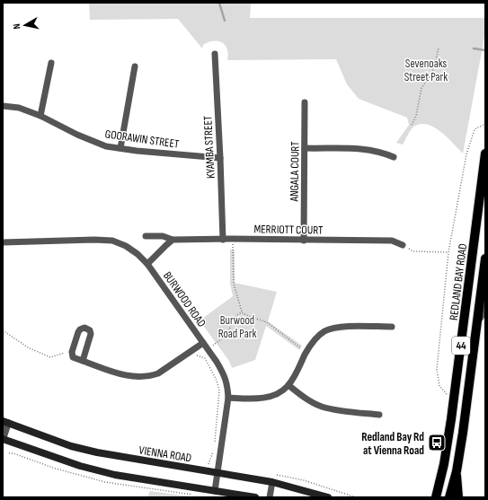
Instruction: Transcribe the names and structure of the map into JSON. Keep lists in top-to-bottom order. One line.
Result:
{"streets":{"main road":["REDLAND BAY ROAD","44","VIENNA ROAD"],"street":["GOORAWIN STREET","KYAMBA STREET","ANGALA COURT","MERRIOTT COURT","BURWOOD ROAD"]},"crossings":[["GOORAWIN STREET","KYAMBA STREET"],["KYAMBA STREET","MERRIOTT COURT"],["ANGALA COURT","MERRIOTT COURT"],["BURWOOD ROAD","VIENNA ROAD"]],"parks":["Sevenoaks Street Park","Burwood Road Park"],"places":{"bus stop":["Redland Bay Rd at Vienna Road"]},"north":"left"}
